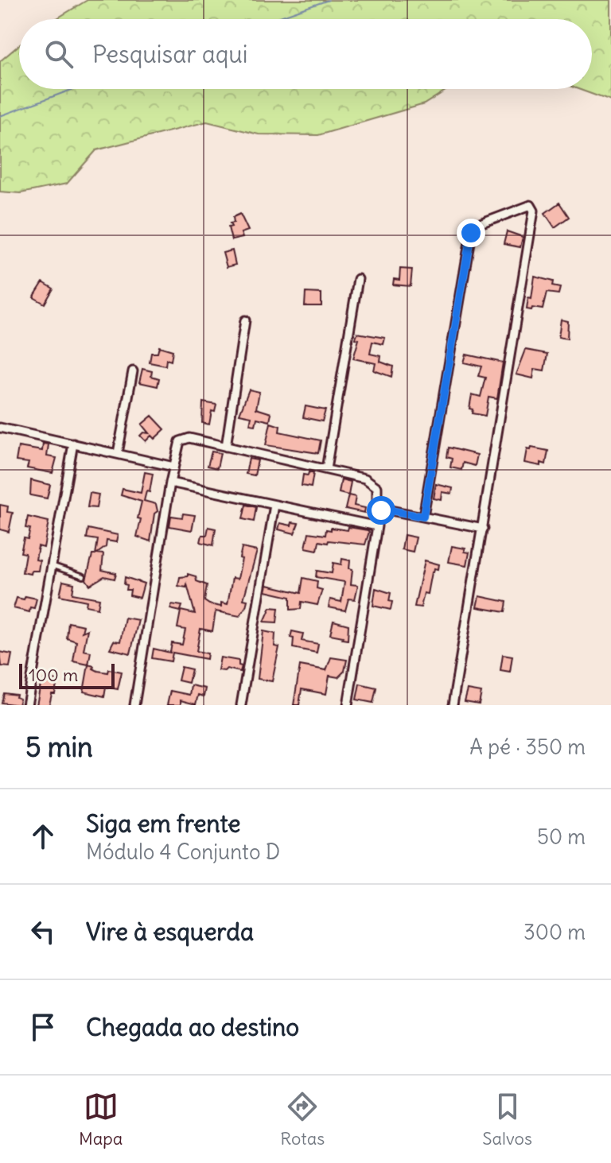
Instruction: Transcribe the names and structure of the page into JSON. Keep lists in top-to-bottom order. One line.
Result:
{"scale_bar":"100 m","page":{"search":"Pesquisar aqui","scale":"100 m","heading":["5 min","A pé · 350 m"],"list":[["Siga em frente","Módulo 4 Conjunto D","50 m"],["Vire à esquerda","300 m"],"Chegada ao destino"],"nav":["Mapa","Rotas","Salvos"]}}
